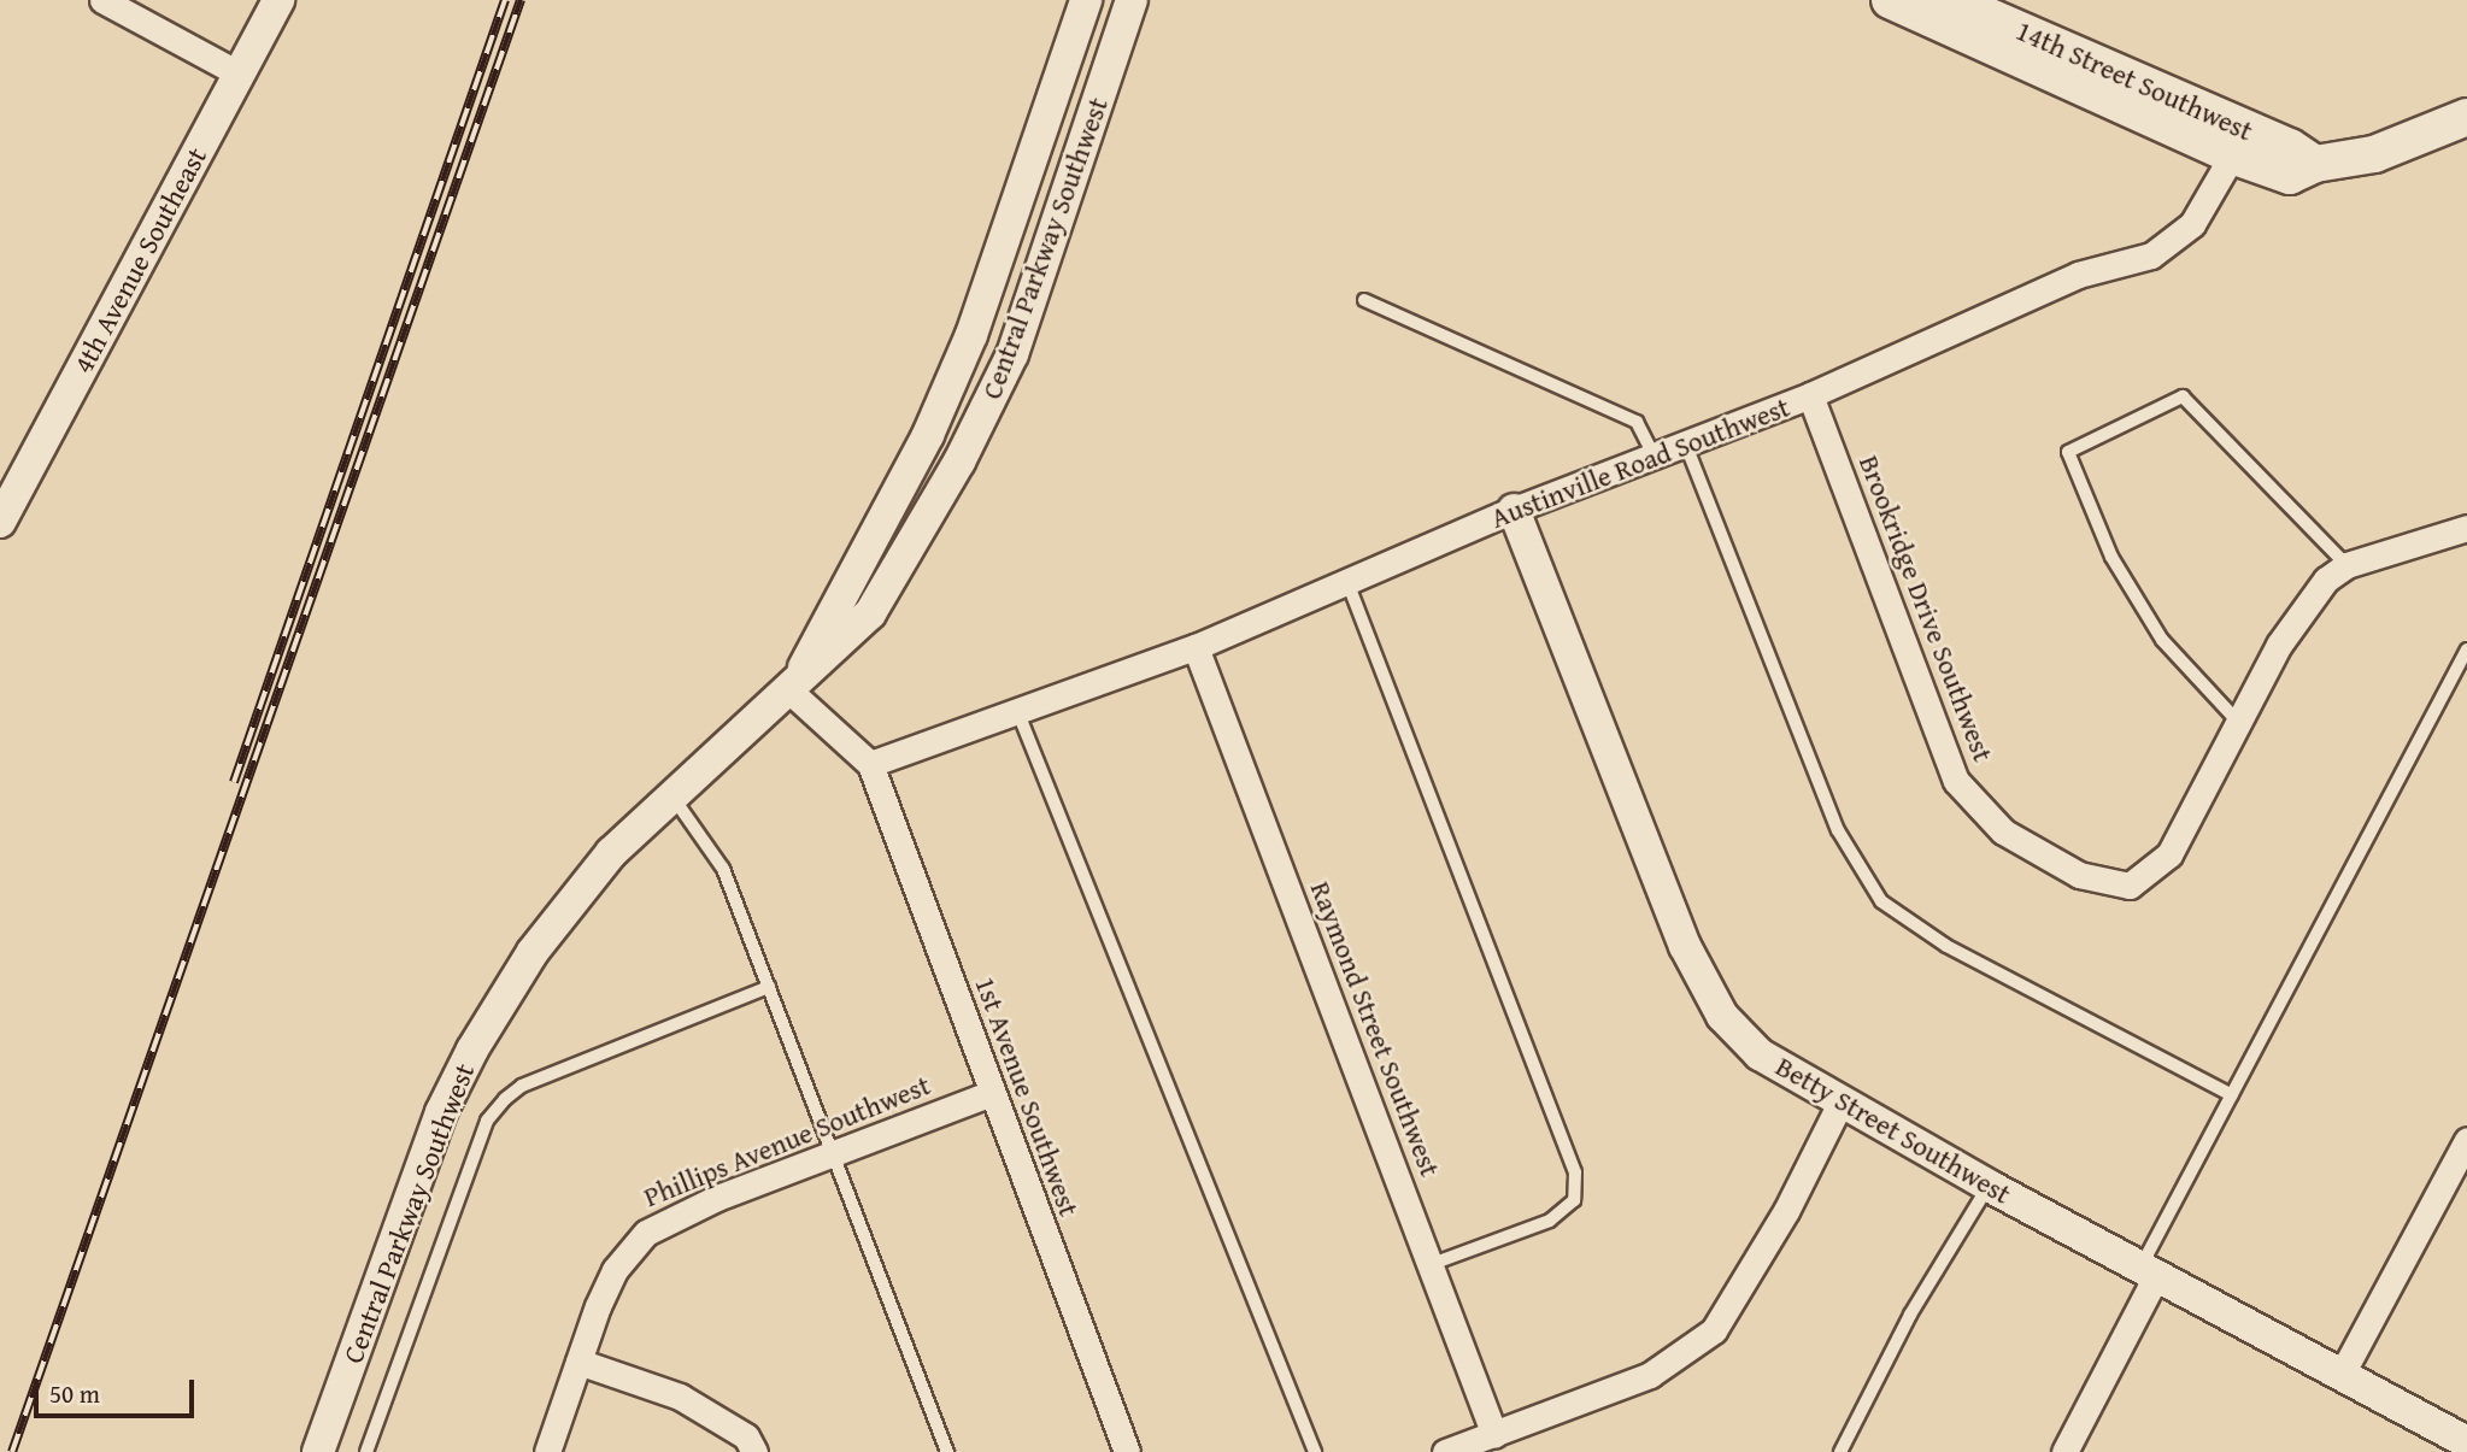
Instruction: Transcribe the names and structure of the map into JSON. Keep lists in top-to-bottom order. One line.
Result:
{"streets":{"main road":["14th Street Southwest"],"street":["Central Parkway Southwest","4th Avenue Southeast","Austinville Road Southwest","Brookridge Drive Southwest","Raymond Street Southwest","1st Avenue Southwest","Betty Street Southwest","Phillips Avenue Southwest"]},"crossings":[["14th Street Southwest","Austinville Road Southwest"],["Austinville Road Southwest","Brookridge Drive Southwest"],["Austinville Road Southwest","Raymond Street Southwest"],["Austinville Road Southwest","1st Avenue Southwest"],["Austinville Road Southwest","Betty Street Southwest"],["1st Avenue Southwest","Phillips Avenue Southwest"]],"scale_bar":"50 m"}
